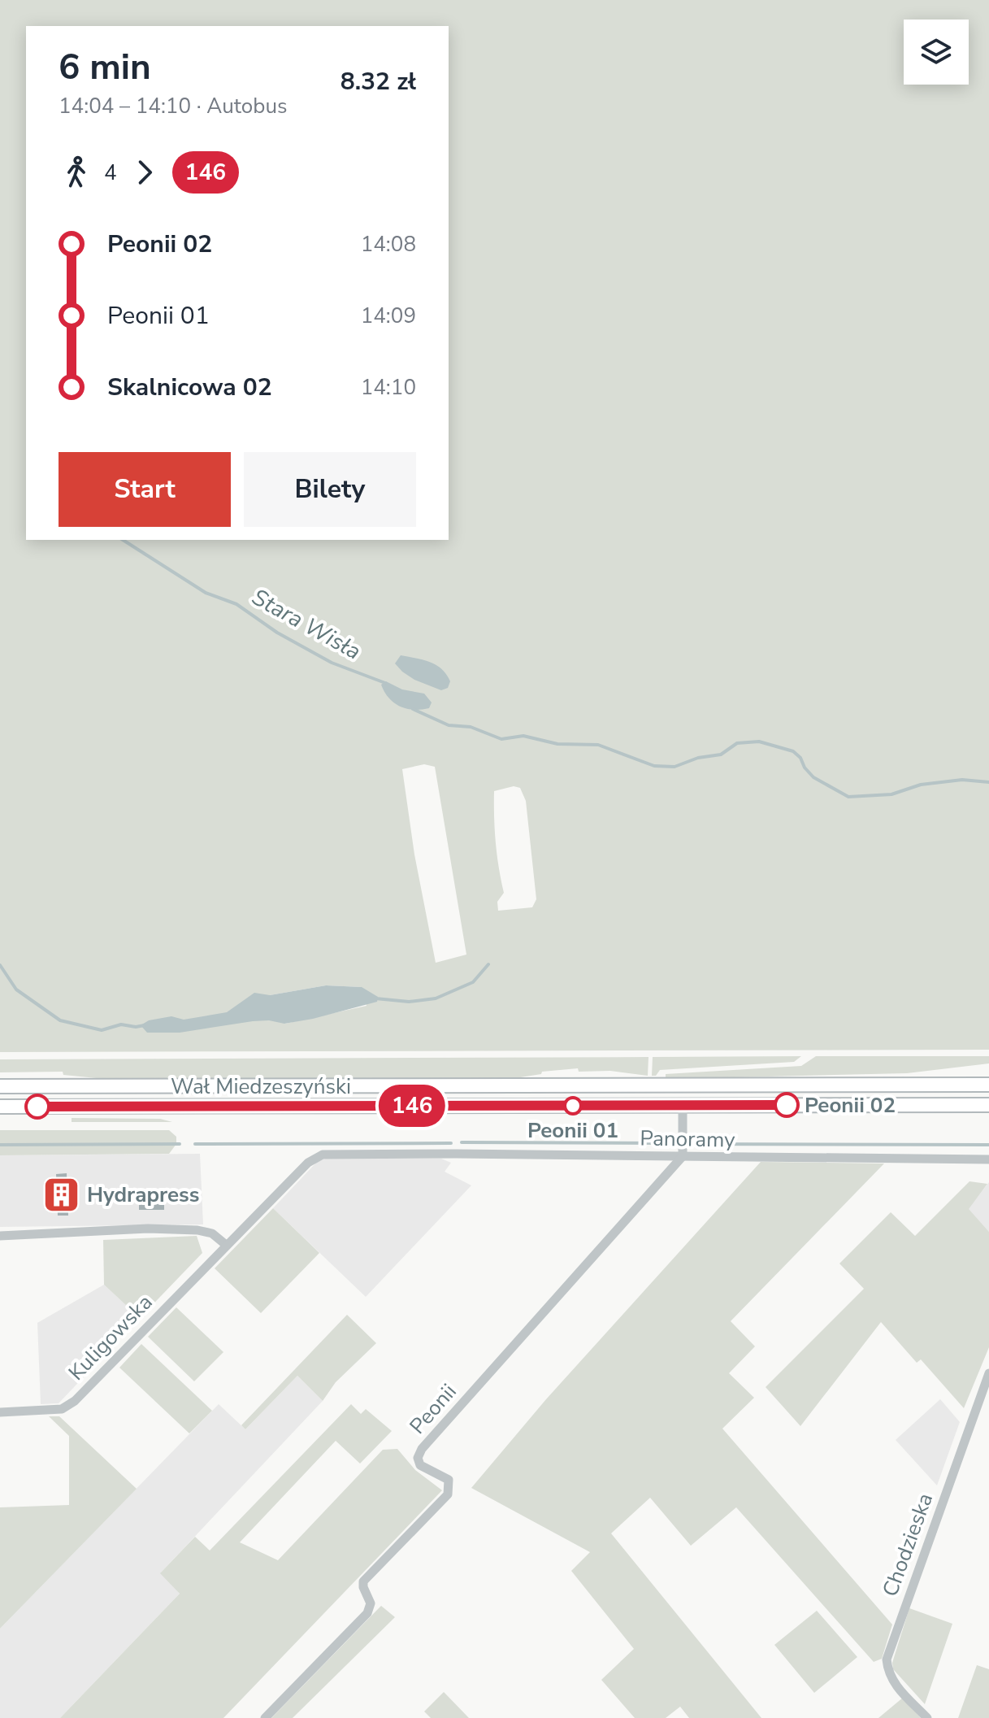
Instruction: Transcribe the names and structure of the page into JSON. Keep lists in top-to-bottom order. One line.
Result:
{"streets":{"main road":["Wał Miedzeszyński"],"street":["Panoramy","Kuligowska","Peonii","Chodzieska"]},"crossings":[["Panoramy","Kuligowska"],["Panoramy","Peonii"]],"water":["Stara Wisła"],"places":{"other":["Peonii 02","Peonii 01"],"building":["Hydrapress"]},"lines":["bus line 146"],"page":{"on_map":"146","heading":["6 min","14:04 – 14:10 · Autobus","8.32 zł"],"legs":["4","146"],"list":[{"name":"Peonii 02","value":"14:08"},{"name":"Peonii 01","value":"14:09"},{"name":"Skalnicowa 02","value":"14:10"}],"buttons":["Start","Bilety"]}}
